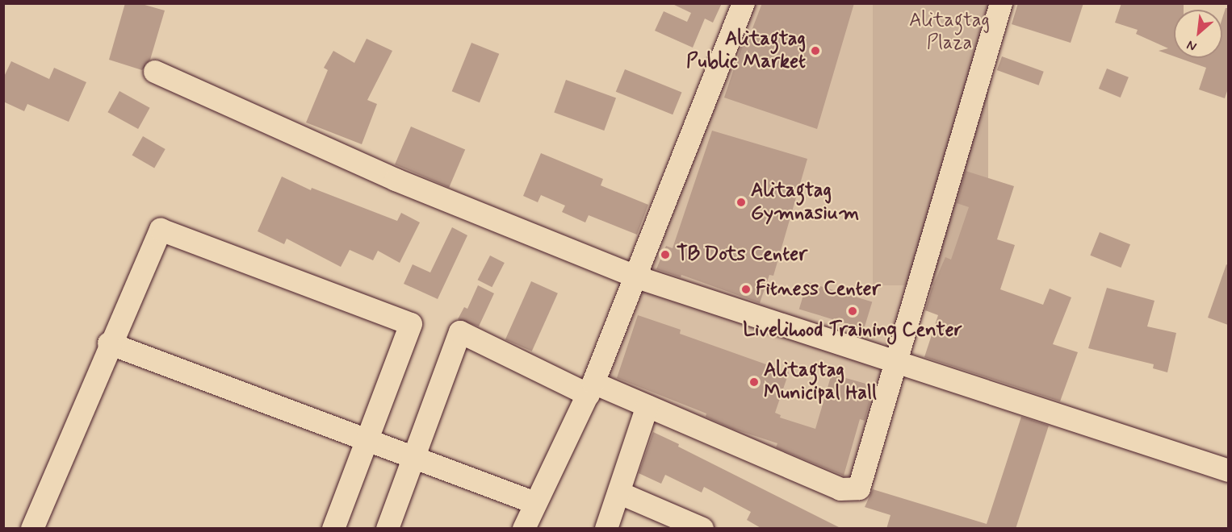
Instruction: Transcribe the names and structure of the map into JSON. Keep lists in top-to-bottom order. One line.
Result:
{"parks":["Alitagtag Plaza"],"places":["Alitagtag Public Market","Alitagtag Gymnasium","TB Dots Center","Fitness Center","Livelihood Training Center","Alitagtag Municipal Hall"],"north":"bottom left"}
